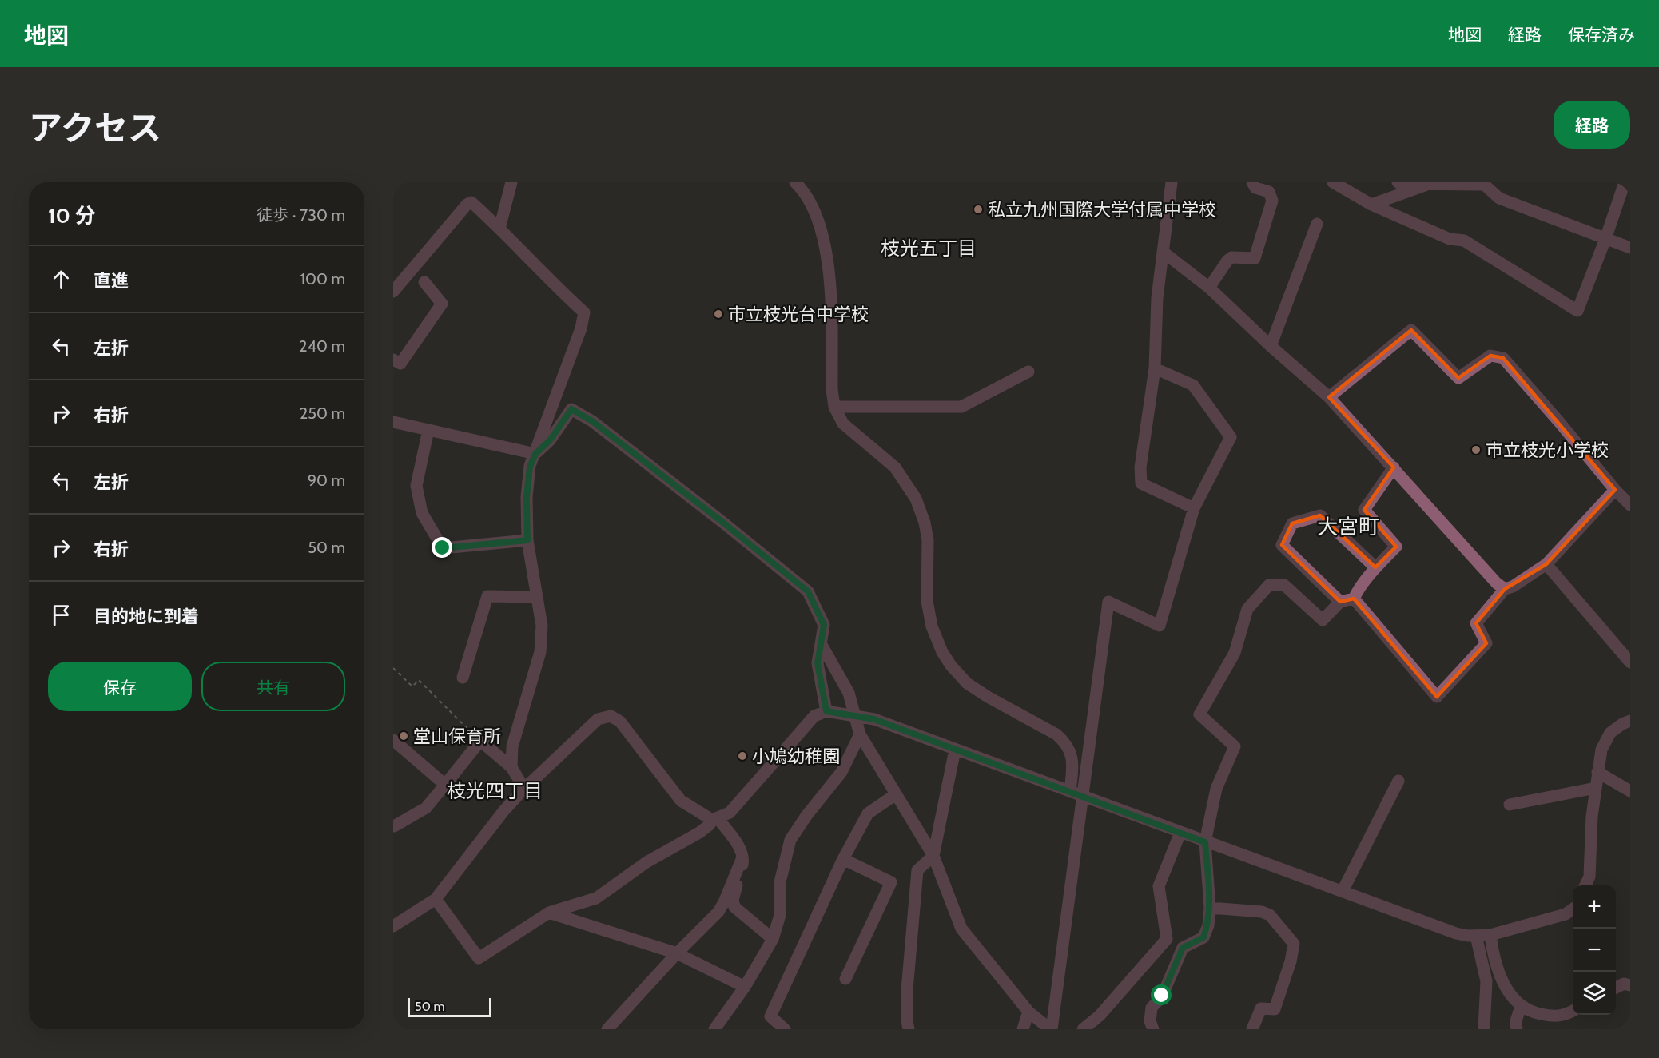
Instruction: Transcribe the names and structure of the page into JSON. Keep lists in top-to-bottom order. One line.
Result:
{"districts":["枝光五丁目","大宮町","枝光四丁目"],"places":["私立九州国際大学付属中学校","市立枝光台中学校","市立枝光小学校","堂山保育所","小鳩幼稚園"],"scale_bar":"50 m","page":{"header":"地図","nav":["地図","経路","保存済み"],"title":"アクセス","buttons":["経路",["保存","共有"]],"heading":["10 分","徒歩 · 730 m"],"list":[["直進","100 m"],["左折","240 m"],["右折","250 m"],["左折","90 m"],["右折","50 m"],"目的地に到着"],"map_buttons":["+","−"],"scale":"50 m"}}
